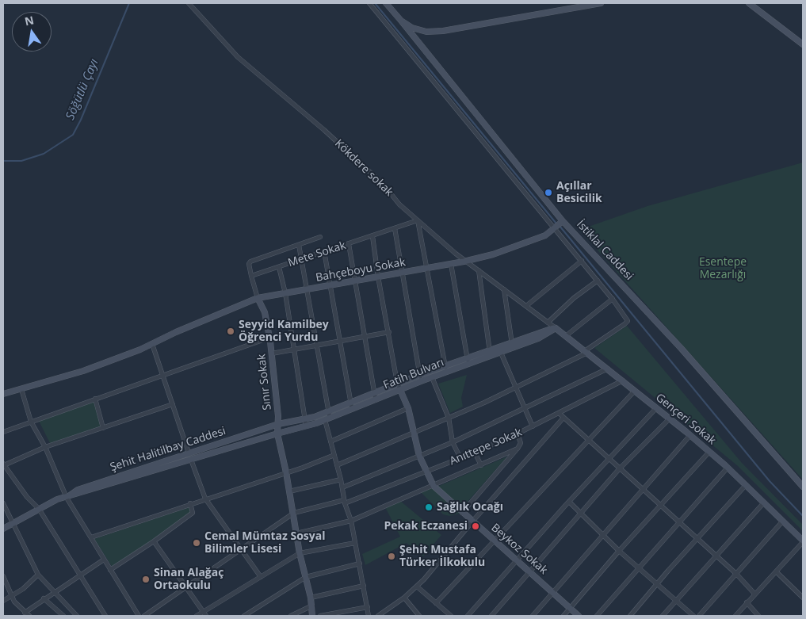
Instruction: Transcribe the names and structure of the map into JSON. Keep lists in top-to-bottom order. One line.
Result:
{"streets":{"street":["Kökdere sokak","İstiklal Caddesi","Mete Sokak","Bahçeboyu Sokak","Fatih Bulvarı","Sınır Sokak","Gençeri Sokak","Anıttepe Sokak","Şehit Halitilbay Caddesi","Beykoz Sokak"]},"crossings":[["Kökdere sokak","Mete Sokak"],["Kökdere sokak","Bahçeboyu Sokak"],["Kökdere sokak","Gençeri Sokak"],["İstiklal Caddesi","Bahçeboyu Sokak"],["Mete Sokak","Bahçeboyu Sokak"],["Mete Sokak","Fatih Bulvarı"],["Mete Sokak","Şehit Halitilbay Caddesi"],["Bahçeboyu Sokak","Sınır Sokak"],["Fatih Bulvarı","Sınır Sokak"],["Fatih Bulvarı","Şehit Halitilbay Caddesi"],["Fatih Bulvarı","Beykoz Sokak"],["Sınır Sokak","Anıttepe Sokak"],["Sınır Sokak","Şehit Halitilbay Caddesi"],["Gençeri Sokak","Anıttepe Sokak"],["Anıttepe Sokak","Beykoz Sokak"]],"water":["Söğütlü Çayı"],"parks":["Esentepe Mezarlığı"],"places":["Açıllar Besicilik","Seyyid Kamilbey Öğrenci Yurdu","Sağlık Ocağı","Pekak Eczanesi","Cemal Mümtaz Sosyal Bilimler Lisesi","Şehit Mustafa Türker İlkokulu","Sinan Alağaç Ortaokulu"],"north":"top"}
